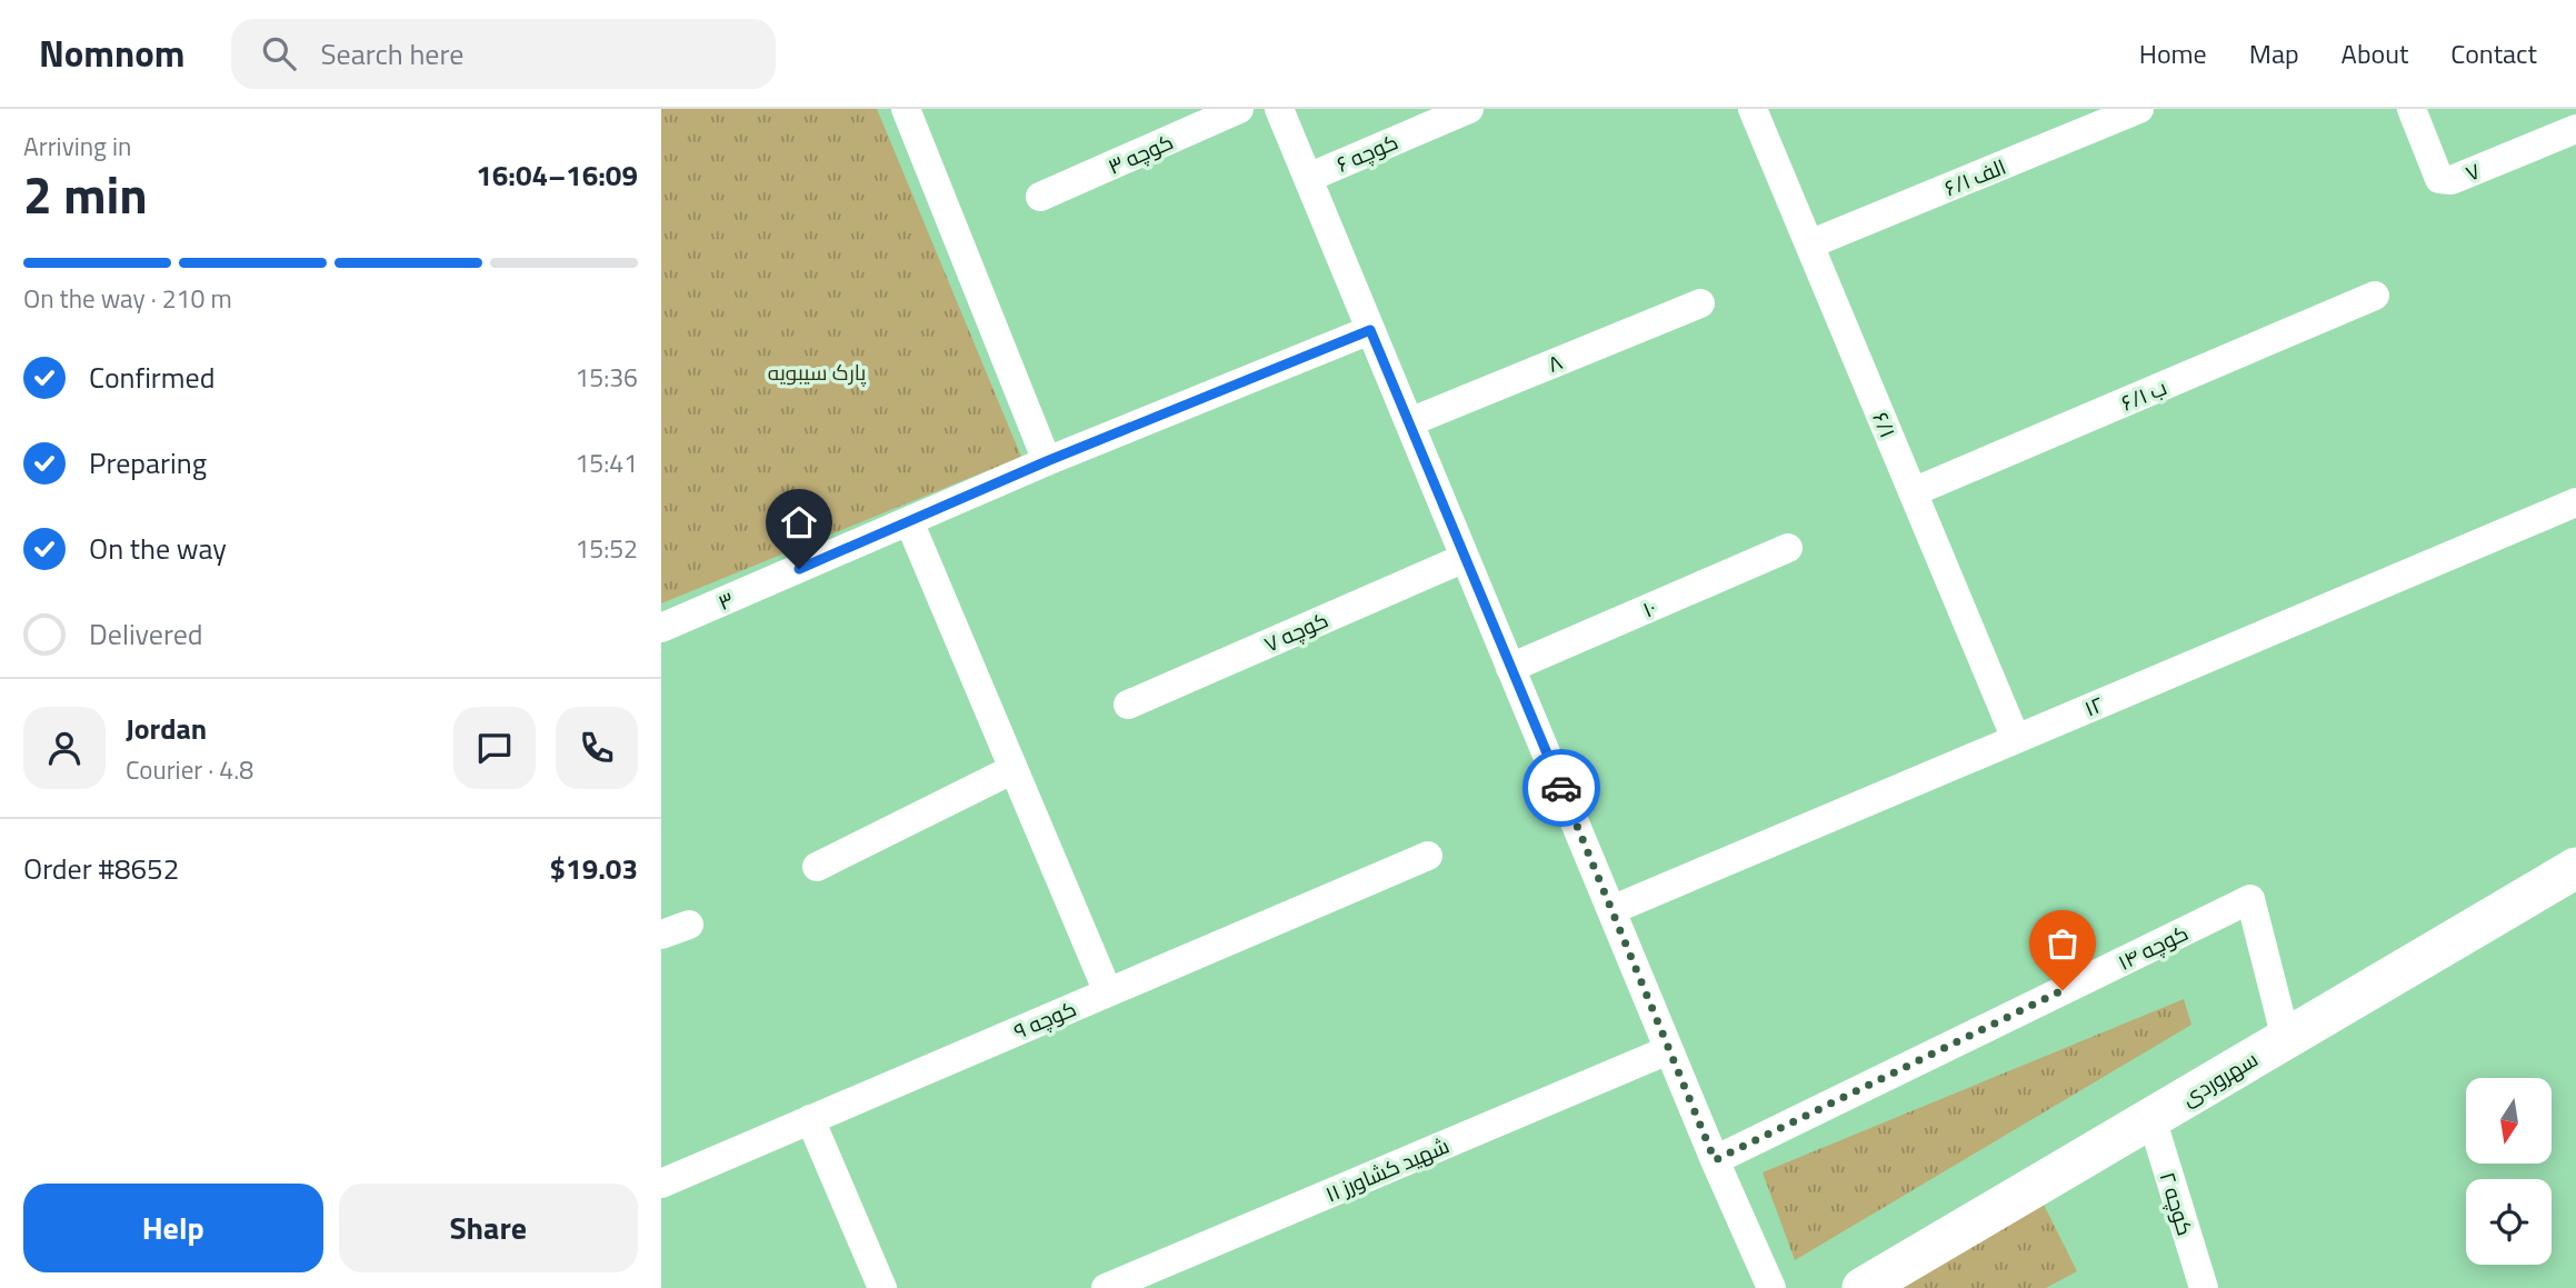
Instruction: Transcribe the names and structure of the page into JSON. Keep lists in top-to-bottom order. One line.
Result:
{"streets":{"street":["کوچه ۶","کوچه ۳","۷","۶/۱ الف","۸","۶/۱ ب","۶/۱","۳","۱۰","کوچه ۷","۱۲","کوچه ۱۴","کوچه ۹","سهروردی","۱۱ شهید کشاورز","کوچه ۲"]},"crossings":[["۶/۱ الف","۶/۱"],["۶/۱ ب","۶/۱"],["۶/۱","۱۲"],["کوچه ۱۴","سهروردی"],["سهروردی","کوچه ۲"]],"parks":["پارک سیبویه"],"north":"bottom","page":{"header":"Nomnom","search":"Search here","nav":["Home","Map","About","Contact"],"heading":["2 min","Arriving in","16:04–16:09"],"panel":["Jordan","Courier · 4.8","Order #8652","$19.03"],"bar":"On the way · 210 m","list":[["Confirmed","15:36"],["Preparing","15:41"],["On the way","15:52"],"Delivered"],"buttons":["Help","Share"]}}
